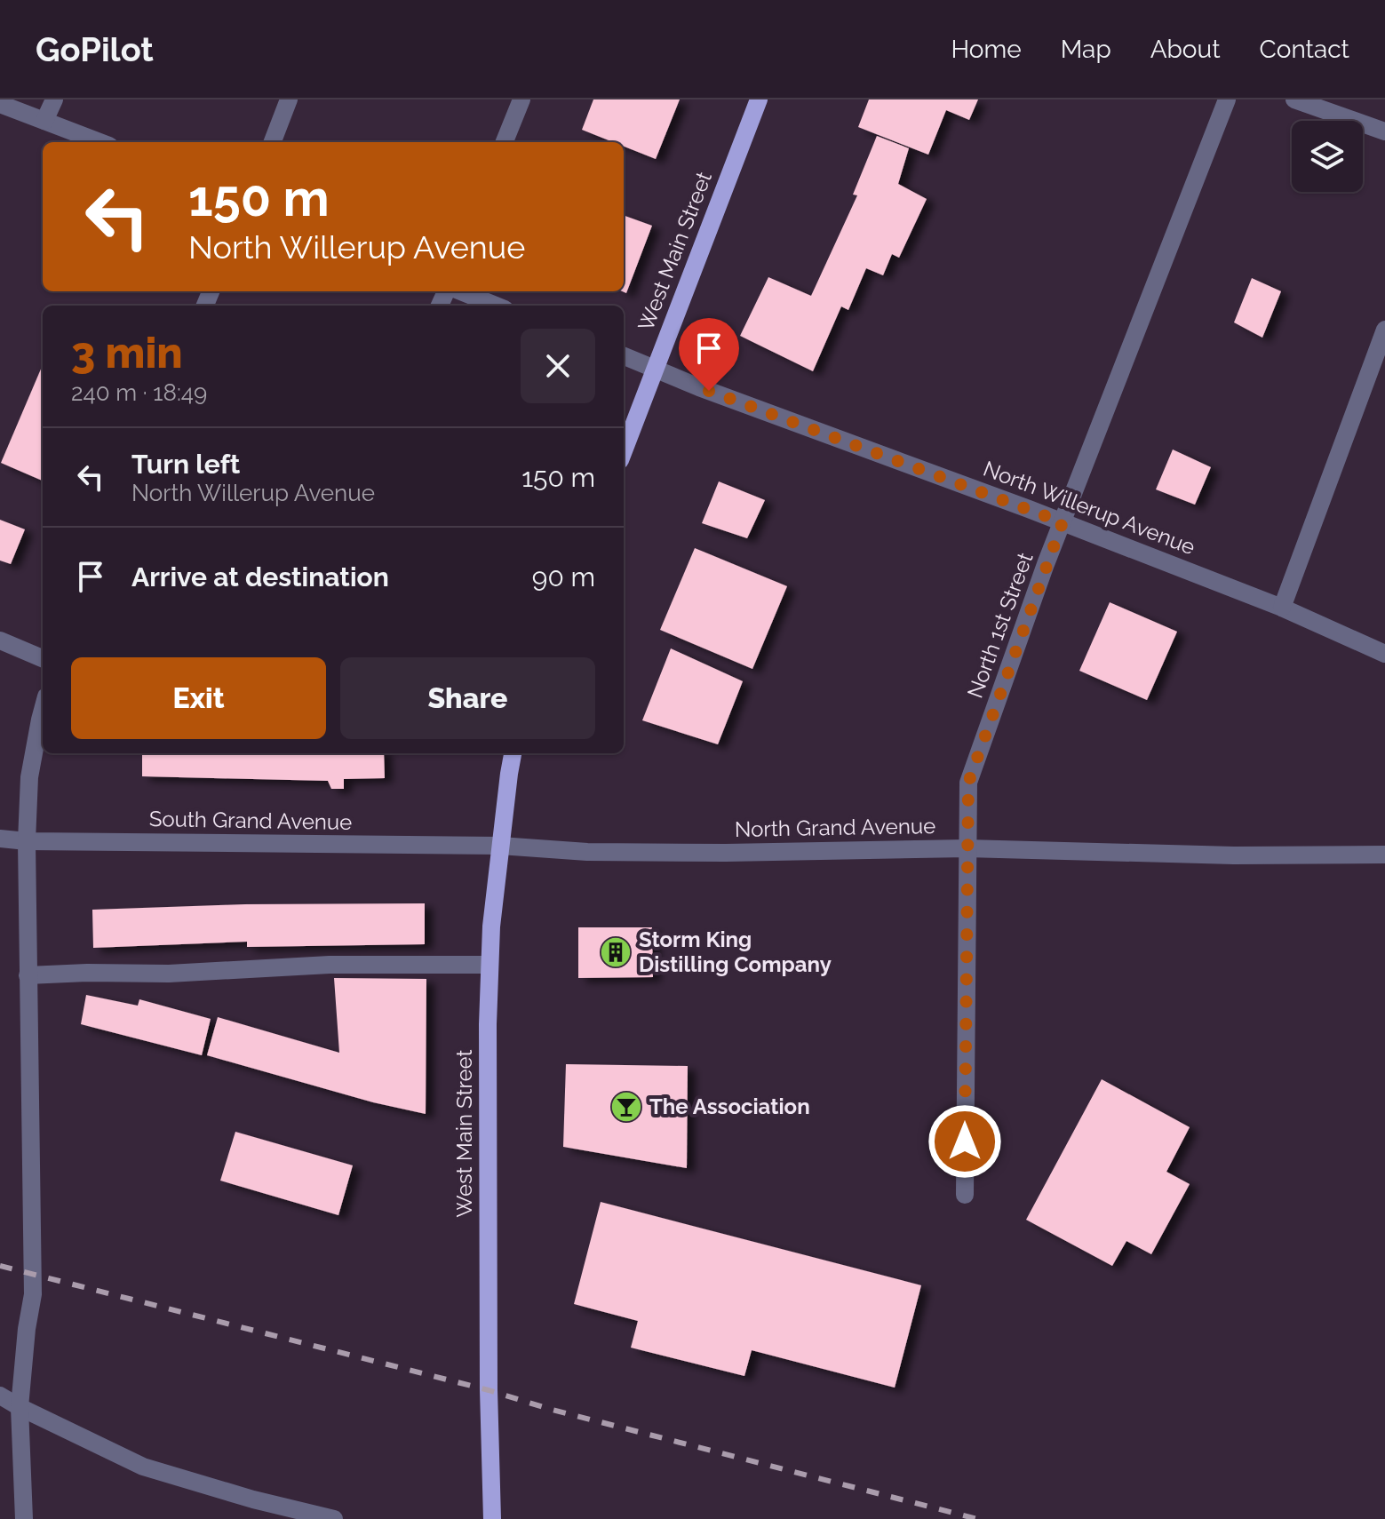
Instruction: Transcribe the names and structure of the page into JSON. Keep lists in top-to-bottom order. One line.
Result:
{"streets":{"main road":["West Main Street"],"street":["North Willerup Avenue","North 1st Street","South Grand Avenue","North Grand Avenue"]},"crossings":[["West Main Street","North Willerup Avenue"],["West Main Street","South Grand Avenue"],["West Main Street","North Grand Avenue"],["North Willerup Avenue","North 1st Street"],["North 1st Street","North Grand Avenue"],["South Grand Avenue","North Grand Avenue"]],"places":{"building":["Storm King Distilling Company"],"bar":["The Association"]},"page":{"header":"GoPilot","nav":["Home","Map","About","Contact"],"turn":["150 m","North Willerup Avenue"],"heading":["3 min","240 m · 18:49"],"list":[{"name":"Turn left","note":"North Willerup Avenue","value":"150 m"},{"name":"Arrive at destination","value":"90 m"}],"buttons":["Exit","Share"]}}
